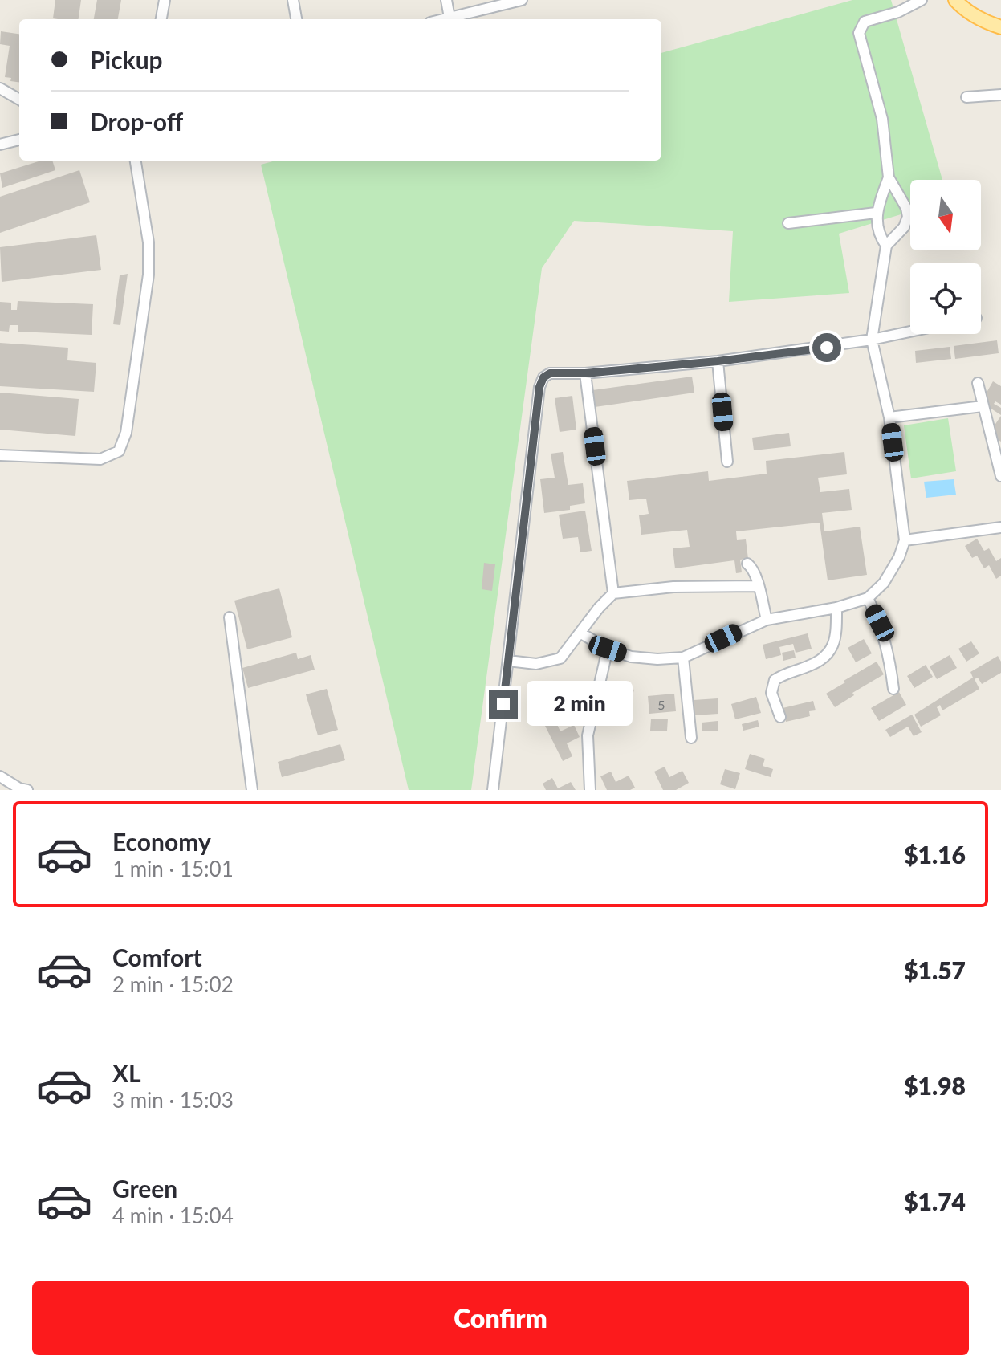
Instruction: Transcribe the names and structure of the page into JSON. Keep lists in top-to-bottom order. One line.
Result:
{"house_numbers":["5"],"north":"bottom","page":{"banner":["Pickup","Drop-off"],"bubble":"2 min","list":[{"name":"Economy","note":"1 min · 15:01","value":"$1.16"},{"name":"Comfort","note":"2 min · 15:02","value":"$1.57"},{"name":"XL","note":"3 min · 15:03","value":"$1.98"},{"name":"Green","note":"4 min · 15:04","value":"$1.74"}],"buttons":"Confirm"}}
